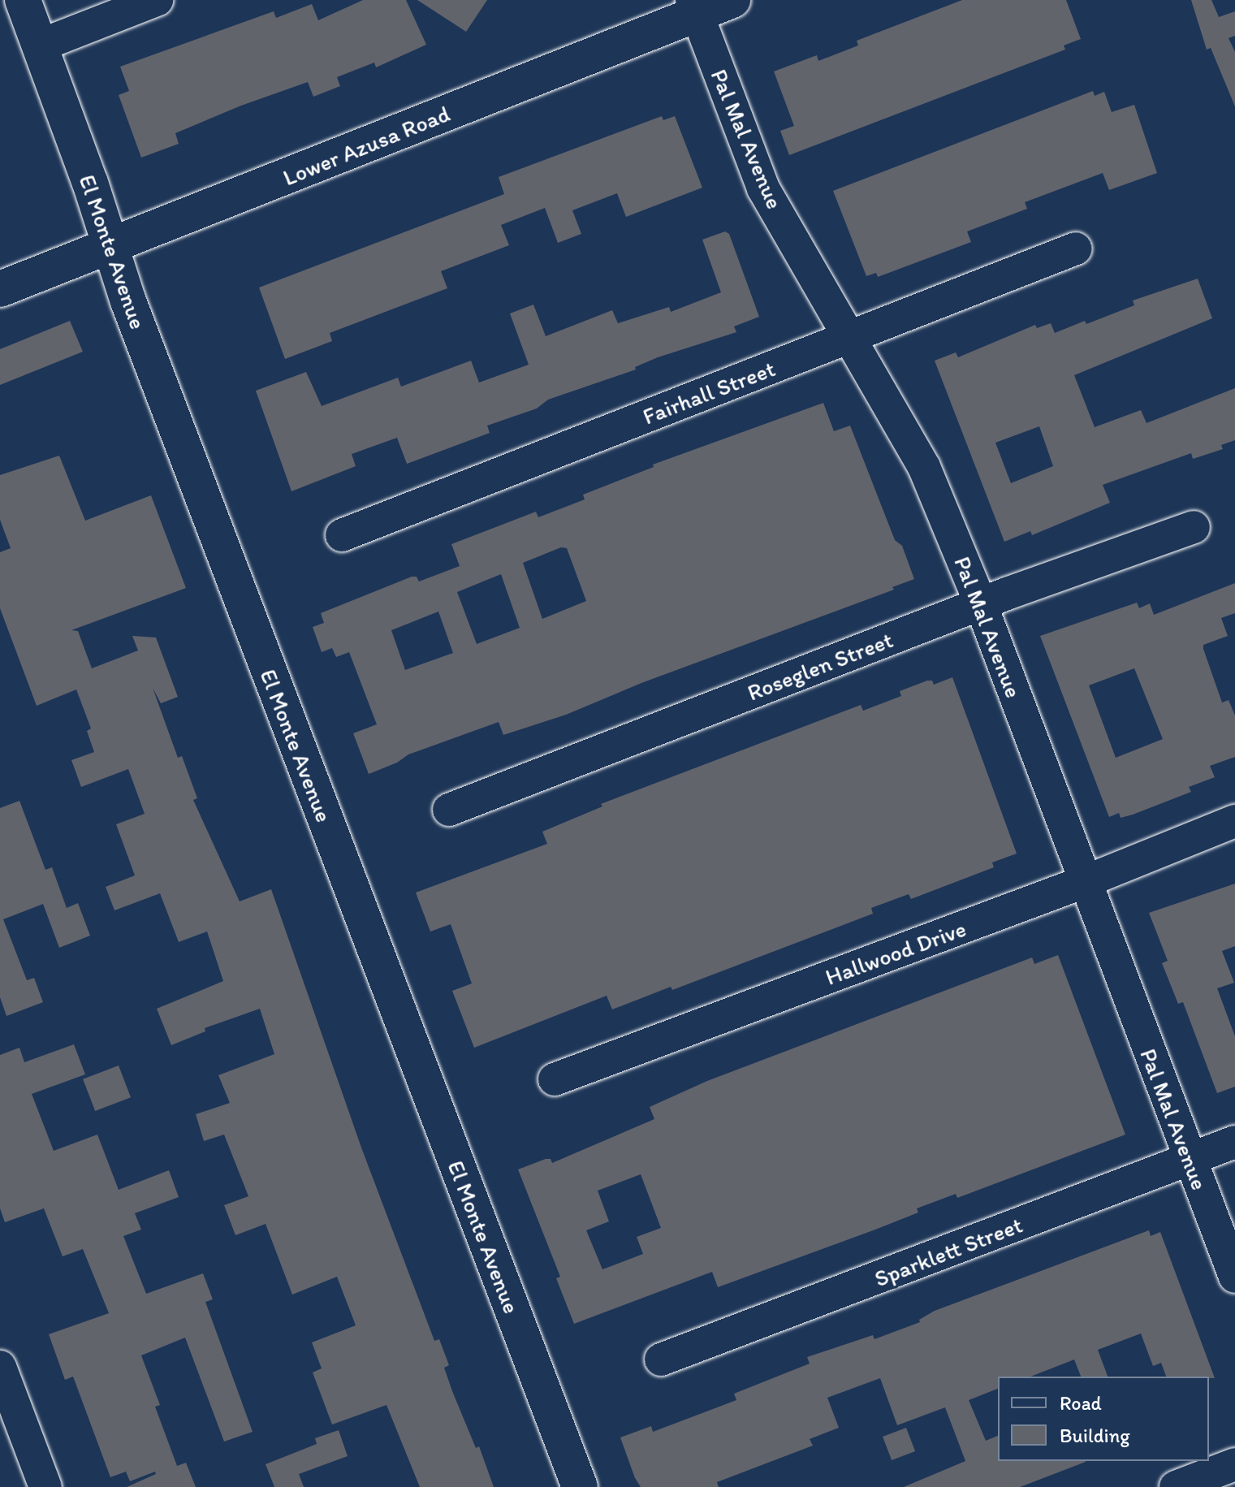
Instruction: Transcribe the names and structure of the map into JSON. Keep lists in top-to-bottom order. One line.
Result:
{"streets":{"street":["Pal Mal Avenue","Lower Azusa Road","El Monte Avenue","Fairhall Street","Roseglen Street","Hallwood Drive","Sparklett Street"]},"crossings":[["Pal Mal Avenue","Lower Azusa Road"],["Pal Mal Avenue","Fairhall Street"],["Pal Mal Avenue","Roseglen Street"],["Pal Mal Avenue","Hallwood Drive"],["Pal Mal Avenue","Sparklett Street"],["Lower Azusa Road","El Monte Avenue"]],"legend":["Road","Building"]}
